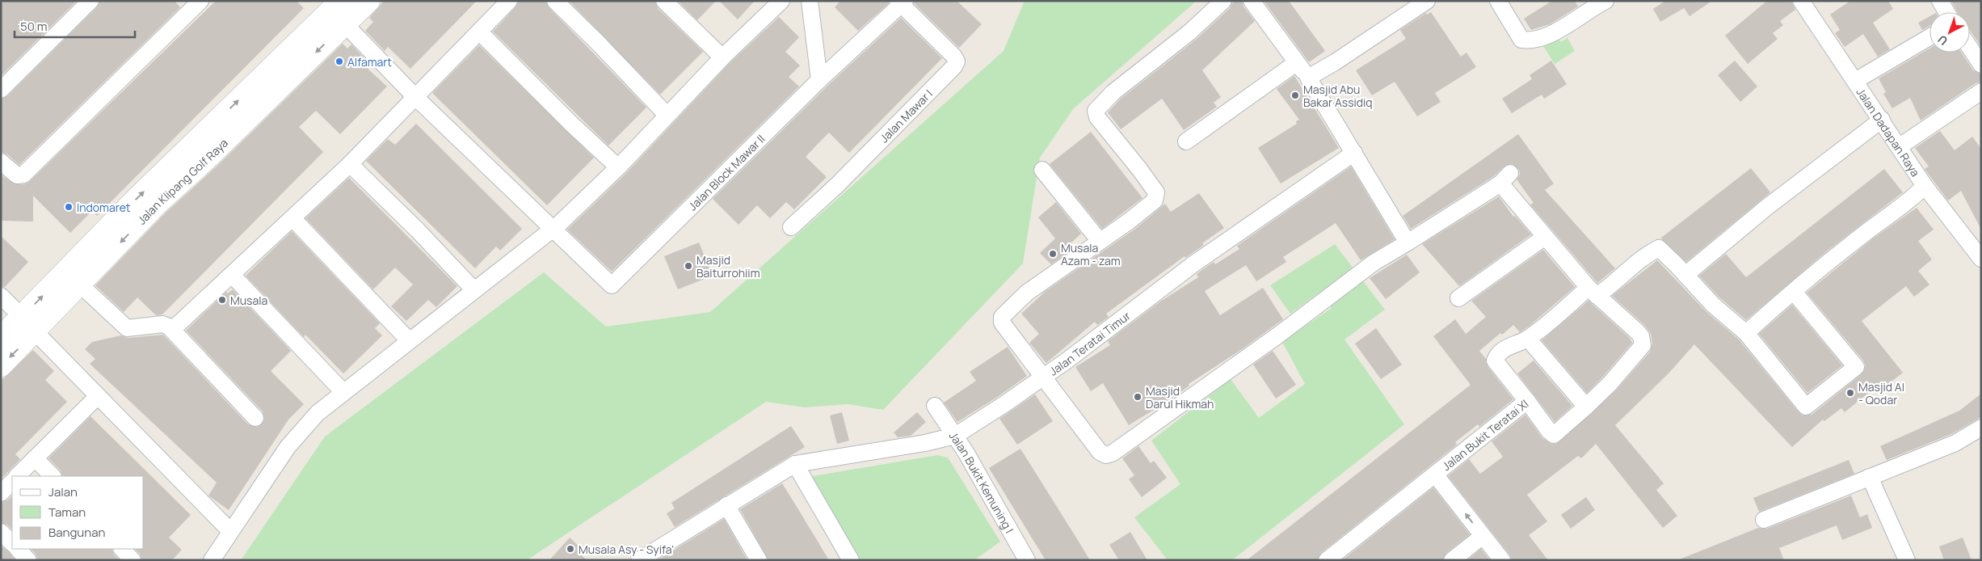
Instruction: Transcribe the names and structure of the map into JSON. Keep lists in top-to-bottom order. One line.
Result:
{"streets":{"main road":["Jalan Klipang Golf Raya"],"street":["Jalan Mawar I","Jalan Dadapan Raya","Jalan Block Mawar II","Jalan Teratai Timur","Jalan Bukit Teratai XI","Jalan Bukit Kemuning I"]},"crossings":[["Jalan Mawar I","Jalan Block Mawar II"],["Jalan Teratai Timur","Jalan Bukit Kemuning I"]],"places":["Alfamart","Masjid Abu Bakar Assidiq","Indomaret","Musala Azam - zam","Masjid Baiturrohiim","Musala","Masjid Al - Qodar","Masjid Darul Hikmah","Musala Asy - Syifa'"],"legend":["Jalan","Taman","Bangunan"],"scale_bar":"50 m","north":"bottom left"}
